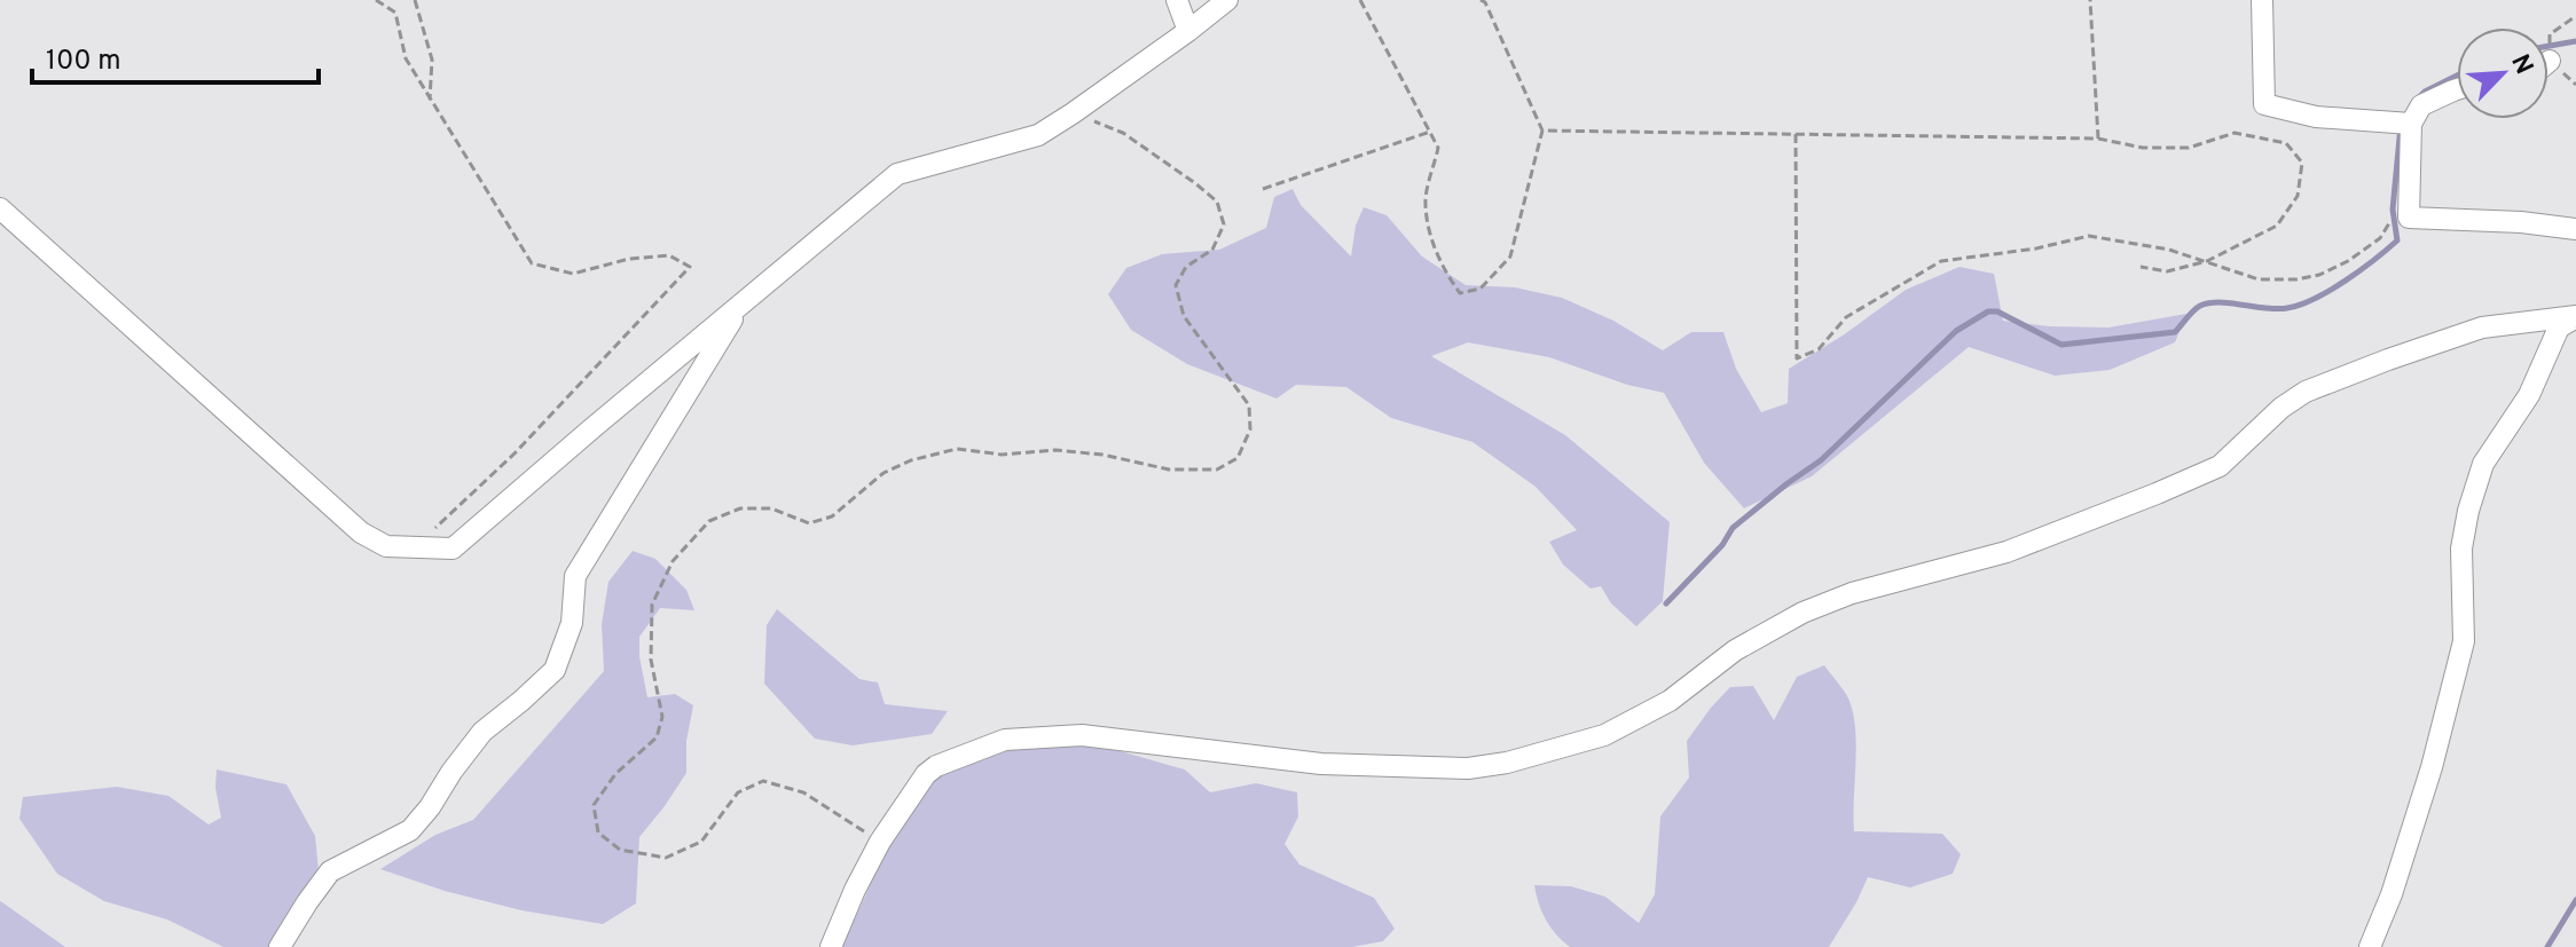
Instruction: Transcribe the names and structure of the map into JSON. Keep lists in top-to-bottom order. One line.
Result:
{"scale_bar":"100 m","north":"top right"}
